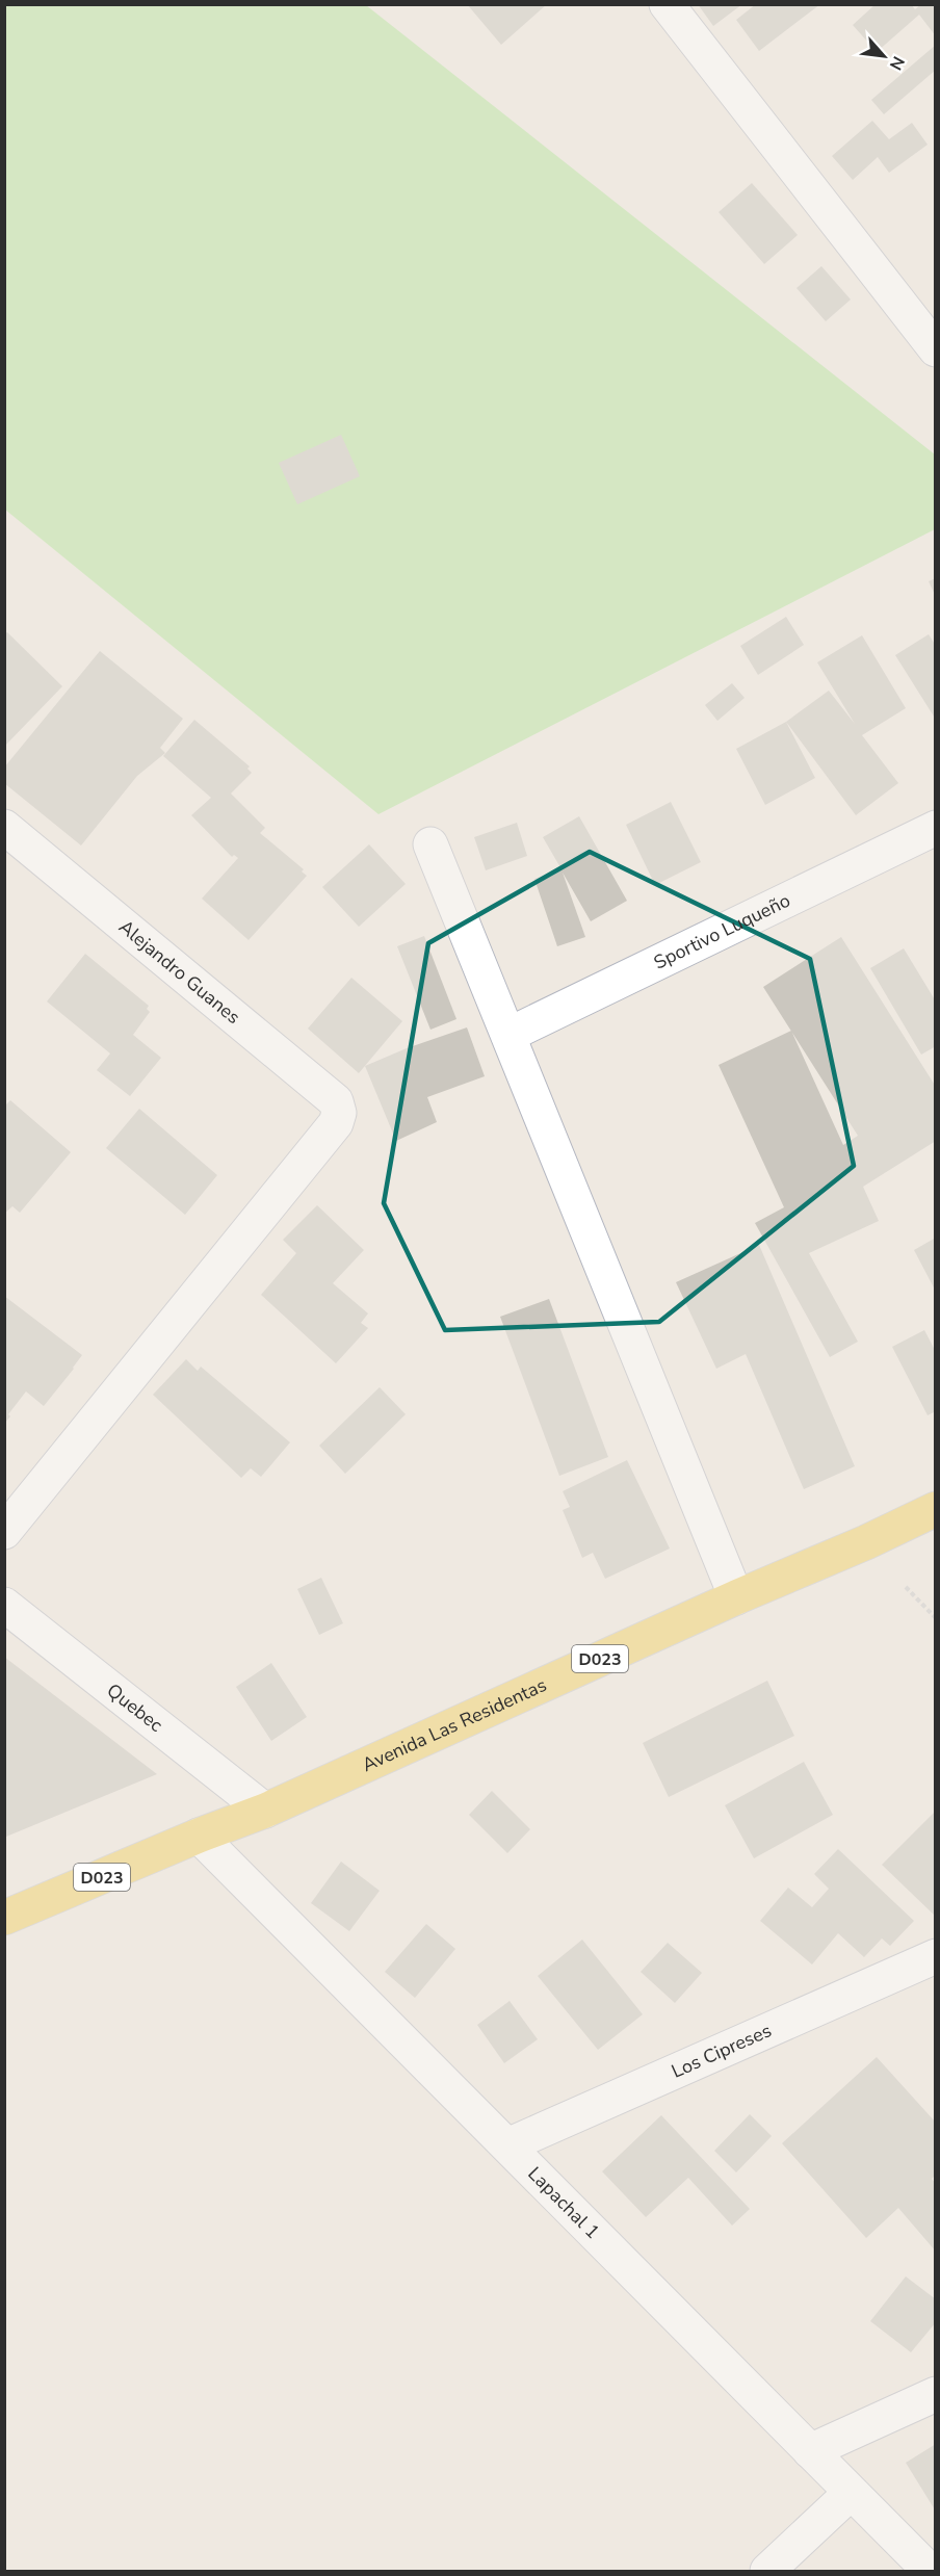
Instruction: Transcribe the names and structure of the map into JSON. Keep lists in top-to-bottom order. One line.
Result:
{"streets":{"main road":["D023","Avenida Las Residentas"],"street":["Sportivo Luqueño","Alejandro Guanes","Quebec","Los Cipreses","Lapachal 1"]},"crossings":[["Quebec","Avenida Las Residentas"],["Avenida Las Residentas","Lapachal 1"],["Los Cipreses","Lapachal 1"]],"north":"bottom right"}
